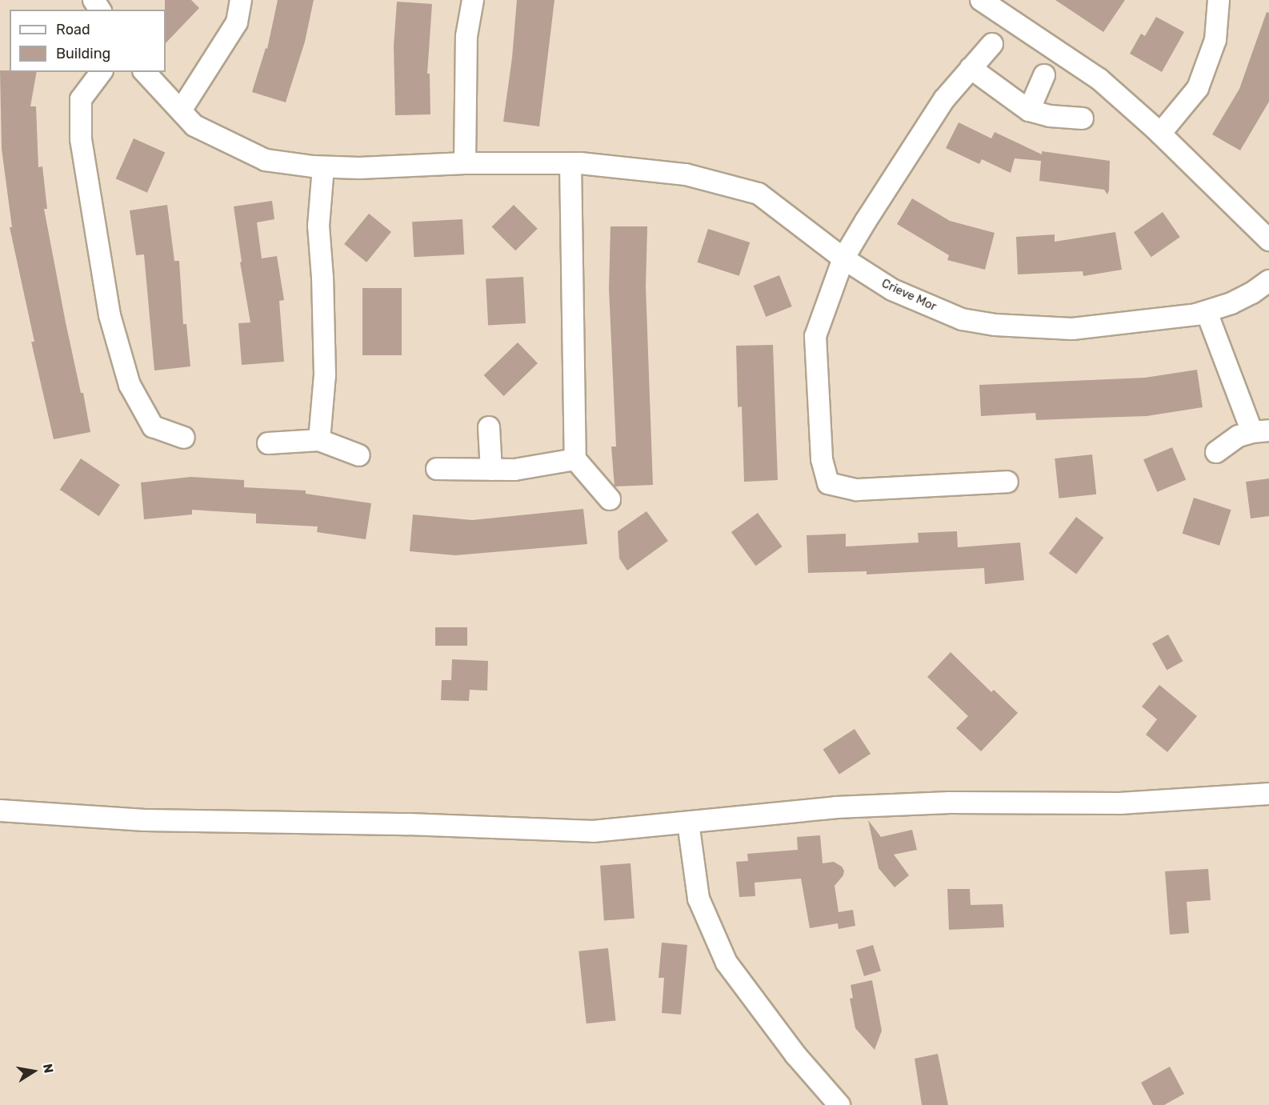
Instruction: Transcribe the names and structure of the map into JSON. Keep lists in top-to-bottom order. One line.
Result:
{"streets":{"street":["Crieve Mor"]},"legend":["Road","Building"],"north":"right"}
